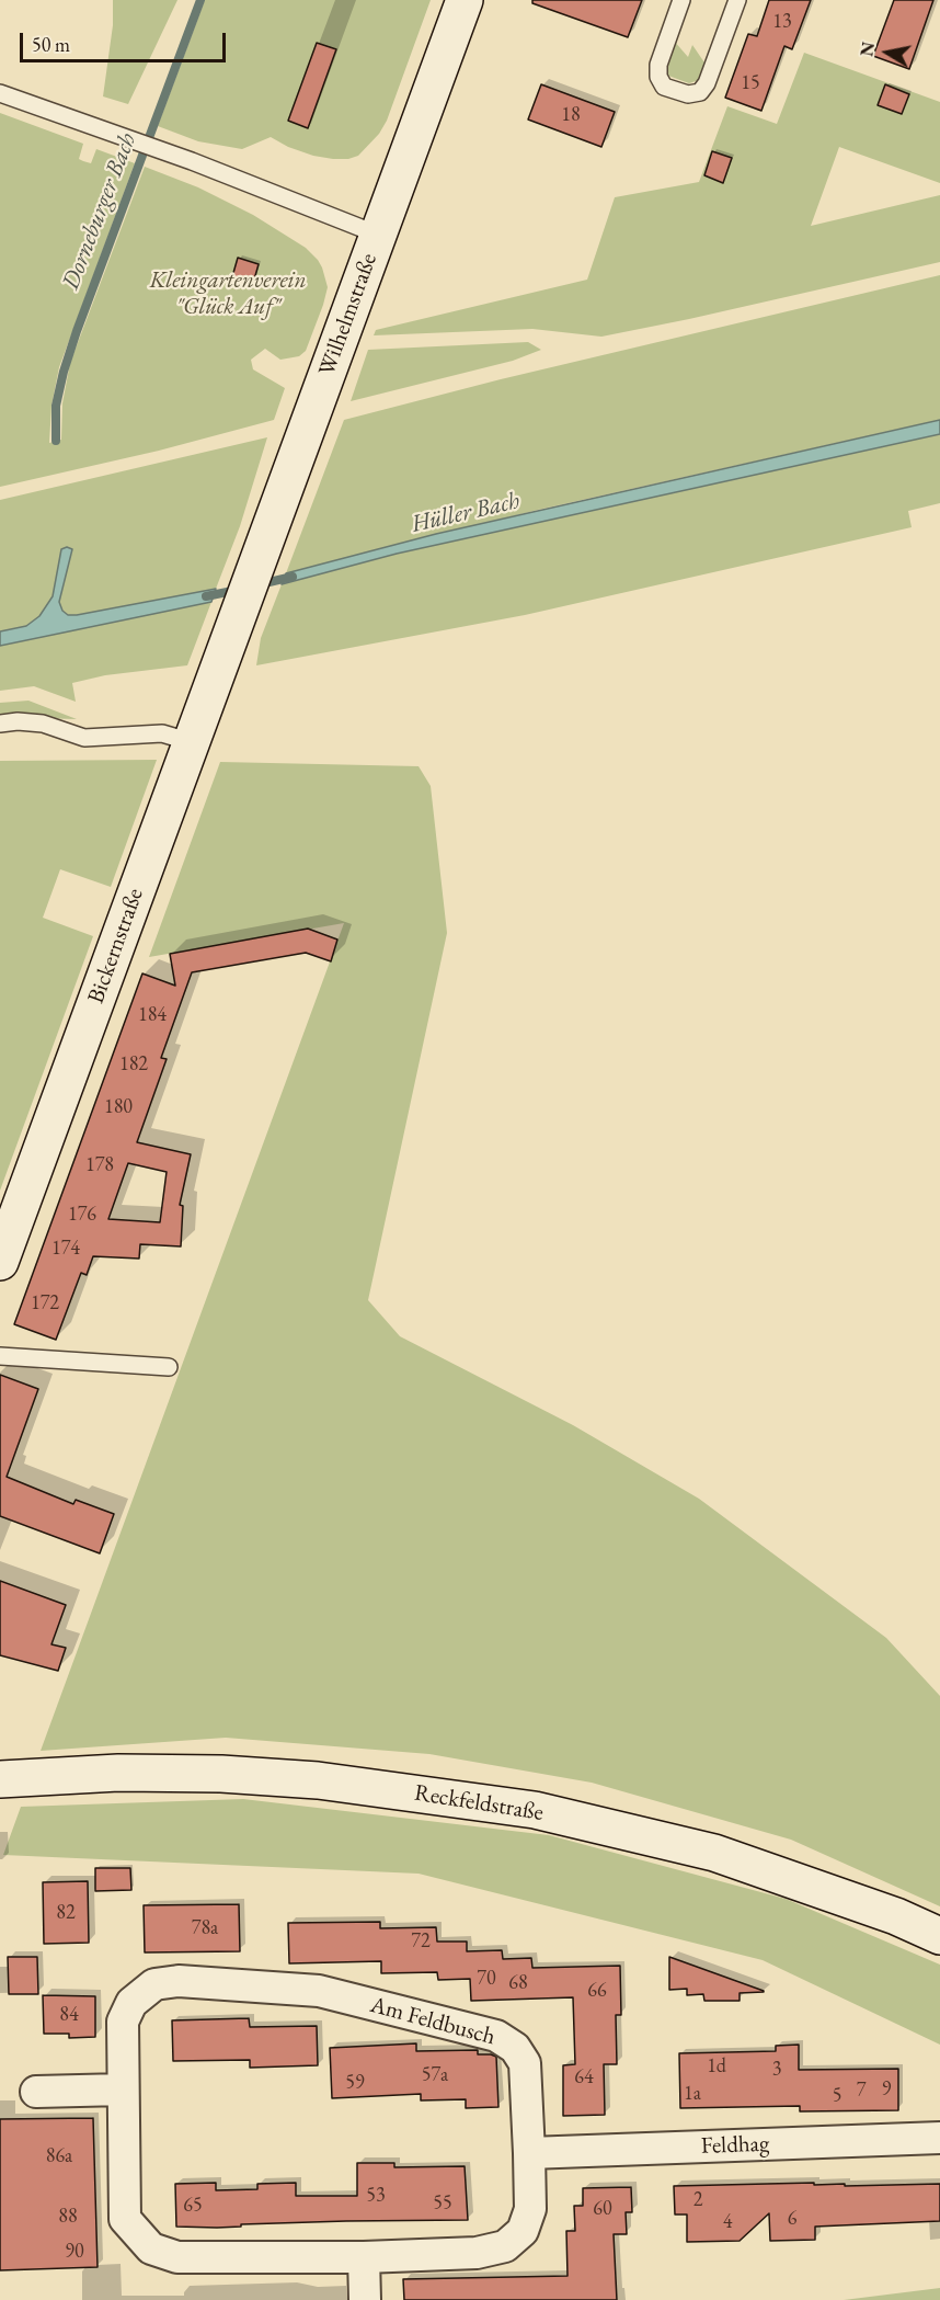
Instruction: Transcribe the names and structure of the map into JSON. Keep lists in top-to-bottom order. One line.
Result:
{"streets":{"street":["Wilhelmstraße","Bickernstraße","Reckfeldstraße","Am Feldbusch","Feldhag"]},"crossings":[["Wilhelmstraße","Bickernstraße"],["Am Feldbusch","Feldhag"]],"water":["Dorneburger Bach","Hüller Bach"],"parks":["Kleingartenverein \"Glück Auf\""],"house_numbers":["13","15","18","184","182","180","178","176","174","172","82","78a","72","70","68","66","84","1d","3","57a","64","59","9","7","1a","5","86a","53","2","55","65","60","88","6","4","90"],"scale_bar":"50 m","north":"left"}
